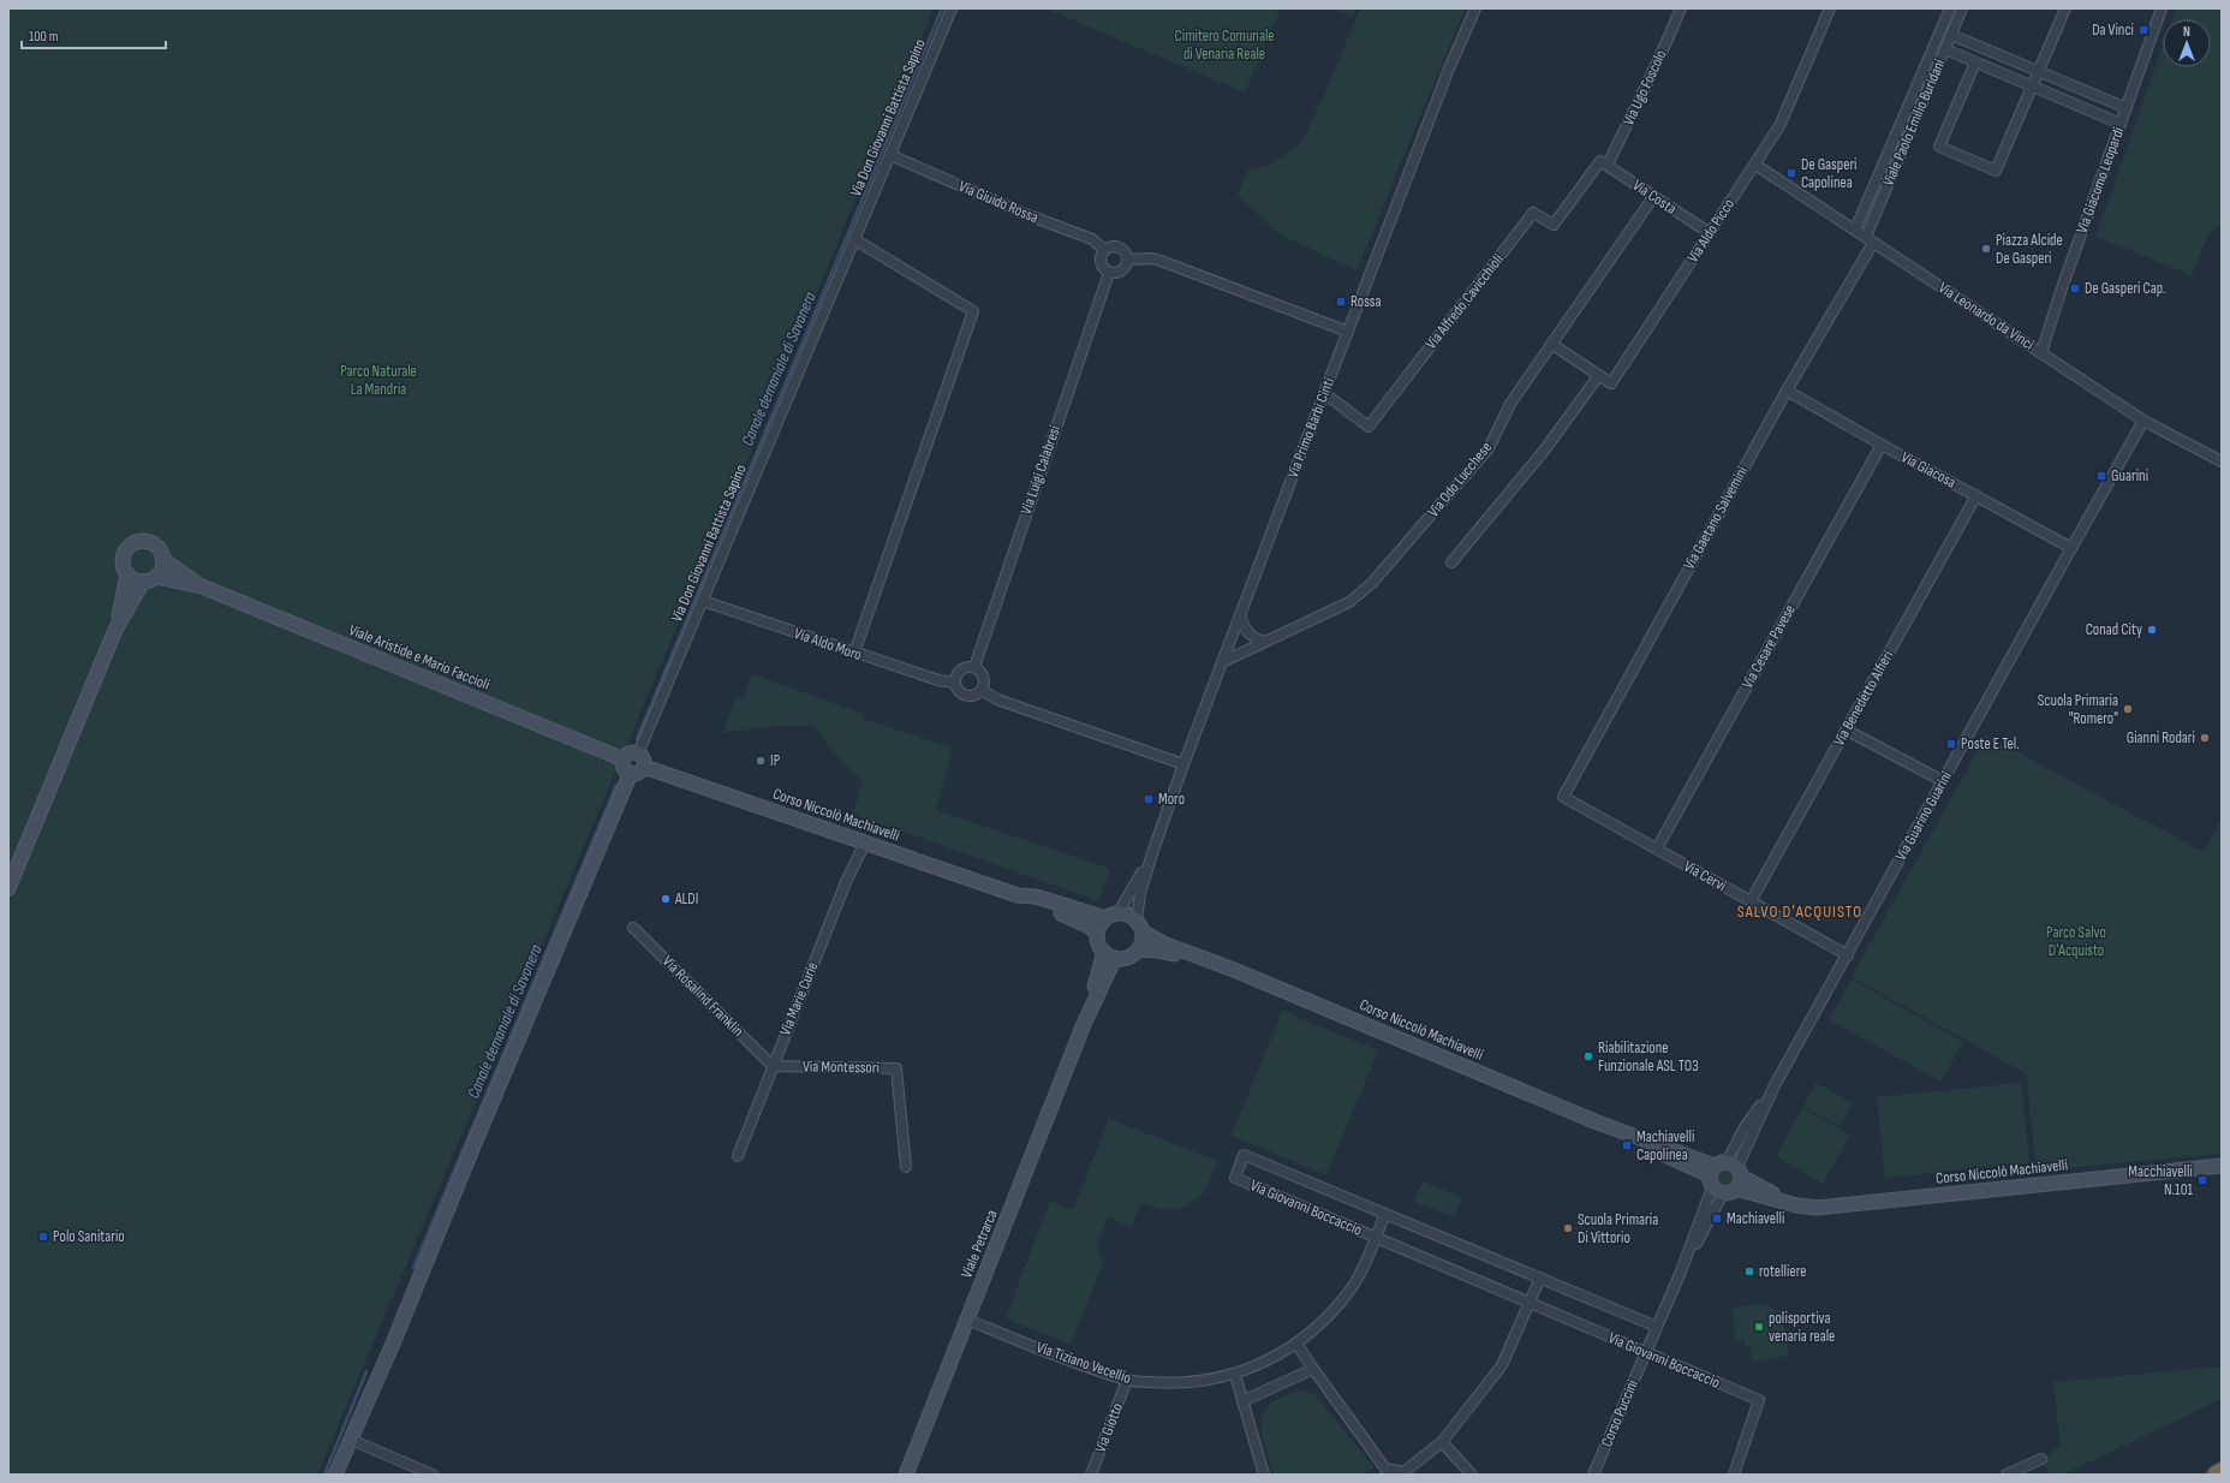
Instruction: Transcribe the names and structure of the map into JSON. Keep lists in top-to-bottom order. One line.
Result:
{"streets":{"street":["Via Ugo Foscolo","Via Don Giovanni Battista Sapino","Viale Paolo Emilio Buridani","Via Giacomo Leopardi","Via Costa","Via Giuido Rossa","Via Aldo Picco","Via Alfredo Cavicchioli","Via Leonardo da Vinci","Via Primo Barbi Cinti","Via Luigi Calabresi","Via Giacosa","Via Odo Lucchese","Via Gaetano Salvemini","Via Aldo Moro","Via Cesare Pavese","Viale Aristide e Mario Faccioli","Via Benedetto Alfieri","Corso Niccolò Machiavelli","Via Guarino Guarini","Via Cervi","Via Rosalind Franklin","Via Marie Curie","Via Montessori","Via Giovanni Boccaccio","Viale Petrarca","Via Tiziano Vecellio","Corso Puccini","Via Giotto"]},"crossings":[["Via Ugo Foscolo","Via Costa"],["Via Ugo Foscolo","Via Alfredo Cavicchioli"],["Via Don Giovanni Battista Sapino","Via Giuido Rossa"],["Via Don Giovanni Battista Sapino","Via Aldo Moro"],["Via Don Giovanni Battista Sapino","Viale Aristide e Mario Faccioli"],["Via Don Giovanni Battista Sapino","Corso Niccolò Machiavelli"],["Viale Paolo Emilio Buridani","Via Leonardo da Vinci"],["Viale Paolo Emilio Buridani","Via Gaetano Salvemini"],["Via Giacomo Leopardi","Via Leonardo da Vinci"],["Via Costa","Via Aldo Picco"],["Via Costa","Via Alfredo Cavicchioli"],["Via Costa","Via Odo Lucchese"],["Via Giuido Rossa","Via Luigi Calabresi"],["Via Aldo Picco","Via Leonardo da Vinci"],["Via Alfredo Cavicchioli","Via Primo Barbi Cinti"],["Via Leonardo da Vinci","Via Gaetano Salvemini"],["Via Leonardo da Vinci","Via Guarino Guarini"],["Via Primo Barbi Cinti","Corso Niccolò Machiavelli"],["Via Primo Barbi Cinti","Viale Petrarca"],["Via Luigi Calabresi","Via Aldo Moro"],["Via Giacosa","Via Gaetano Salvemini"],["Via Giacosa","Via Cesare Pavese"],["Via Giacosa","Via Benedetto Alfieri"],["Via Giacosa","Via Guarino Guarini"],["Via Gaetano Salvemini","Via Cervi"],["Via Cesare Pavese","Via Cervi"],["Viale Aristide e Mario Faccioli","Corso Niccolò Machiavelli"],["Via Benedetto Alfieri","Via Cervi"],["Corso Niccolò Machiavelli","Via Guarino Guarini"],["Corso Niccolò Machiavelli","Via Marie Curie"],["Corso Niccolò Machiavelli","Viale Petrarca"],["Via Guarino Guarini","Via Cervi"],["Via Guarino Guarini","Corso Puccini"],["Via Rosalind Franklin","Via Marie Curie"],["Via Rosalind Franklin","Via Montessori"],["Via Marie Curie","Via Montessori"],["Via Giovanni Boccaccio","Via Tiziano Vecellio"],["Via Giovanni Boccaccio","Corso Puccini"],["Viale Petrarca","Via Tiziano Vecellio"],["Via Tiziano Vecellio","Via Giotto"]],"districts":["SALVO D'ACQUISTO"],"water":["Canale demaniale di Savonera"],"parks":["Cimitero Comunale di Venaria Reale","Parco Naturale La Mandria","Parco Salvo D'Acquisto"],"places":{"transit":["Da Vinci","De Gasperi Capolinea","De Gasperi Cap.","Rossa","Guarini","Poste E Tel.","Moro","Machiavelli Capolinea","Macchiavelli N.101","Machiavelli","Polo Sanitario"],"other":["Piazza Alcide De Gasperi","Conad City","Scuola Primaria \"Romero\"","Gianni Rodari","IP","ALDI","Riabilitazione Funzionale ASL TO3","Scuola Primaria Di Vittorio","rotelliere","polisportiva venaria reale"]},"scale_bar":"100 m","north":"top"}
